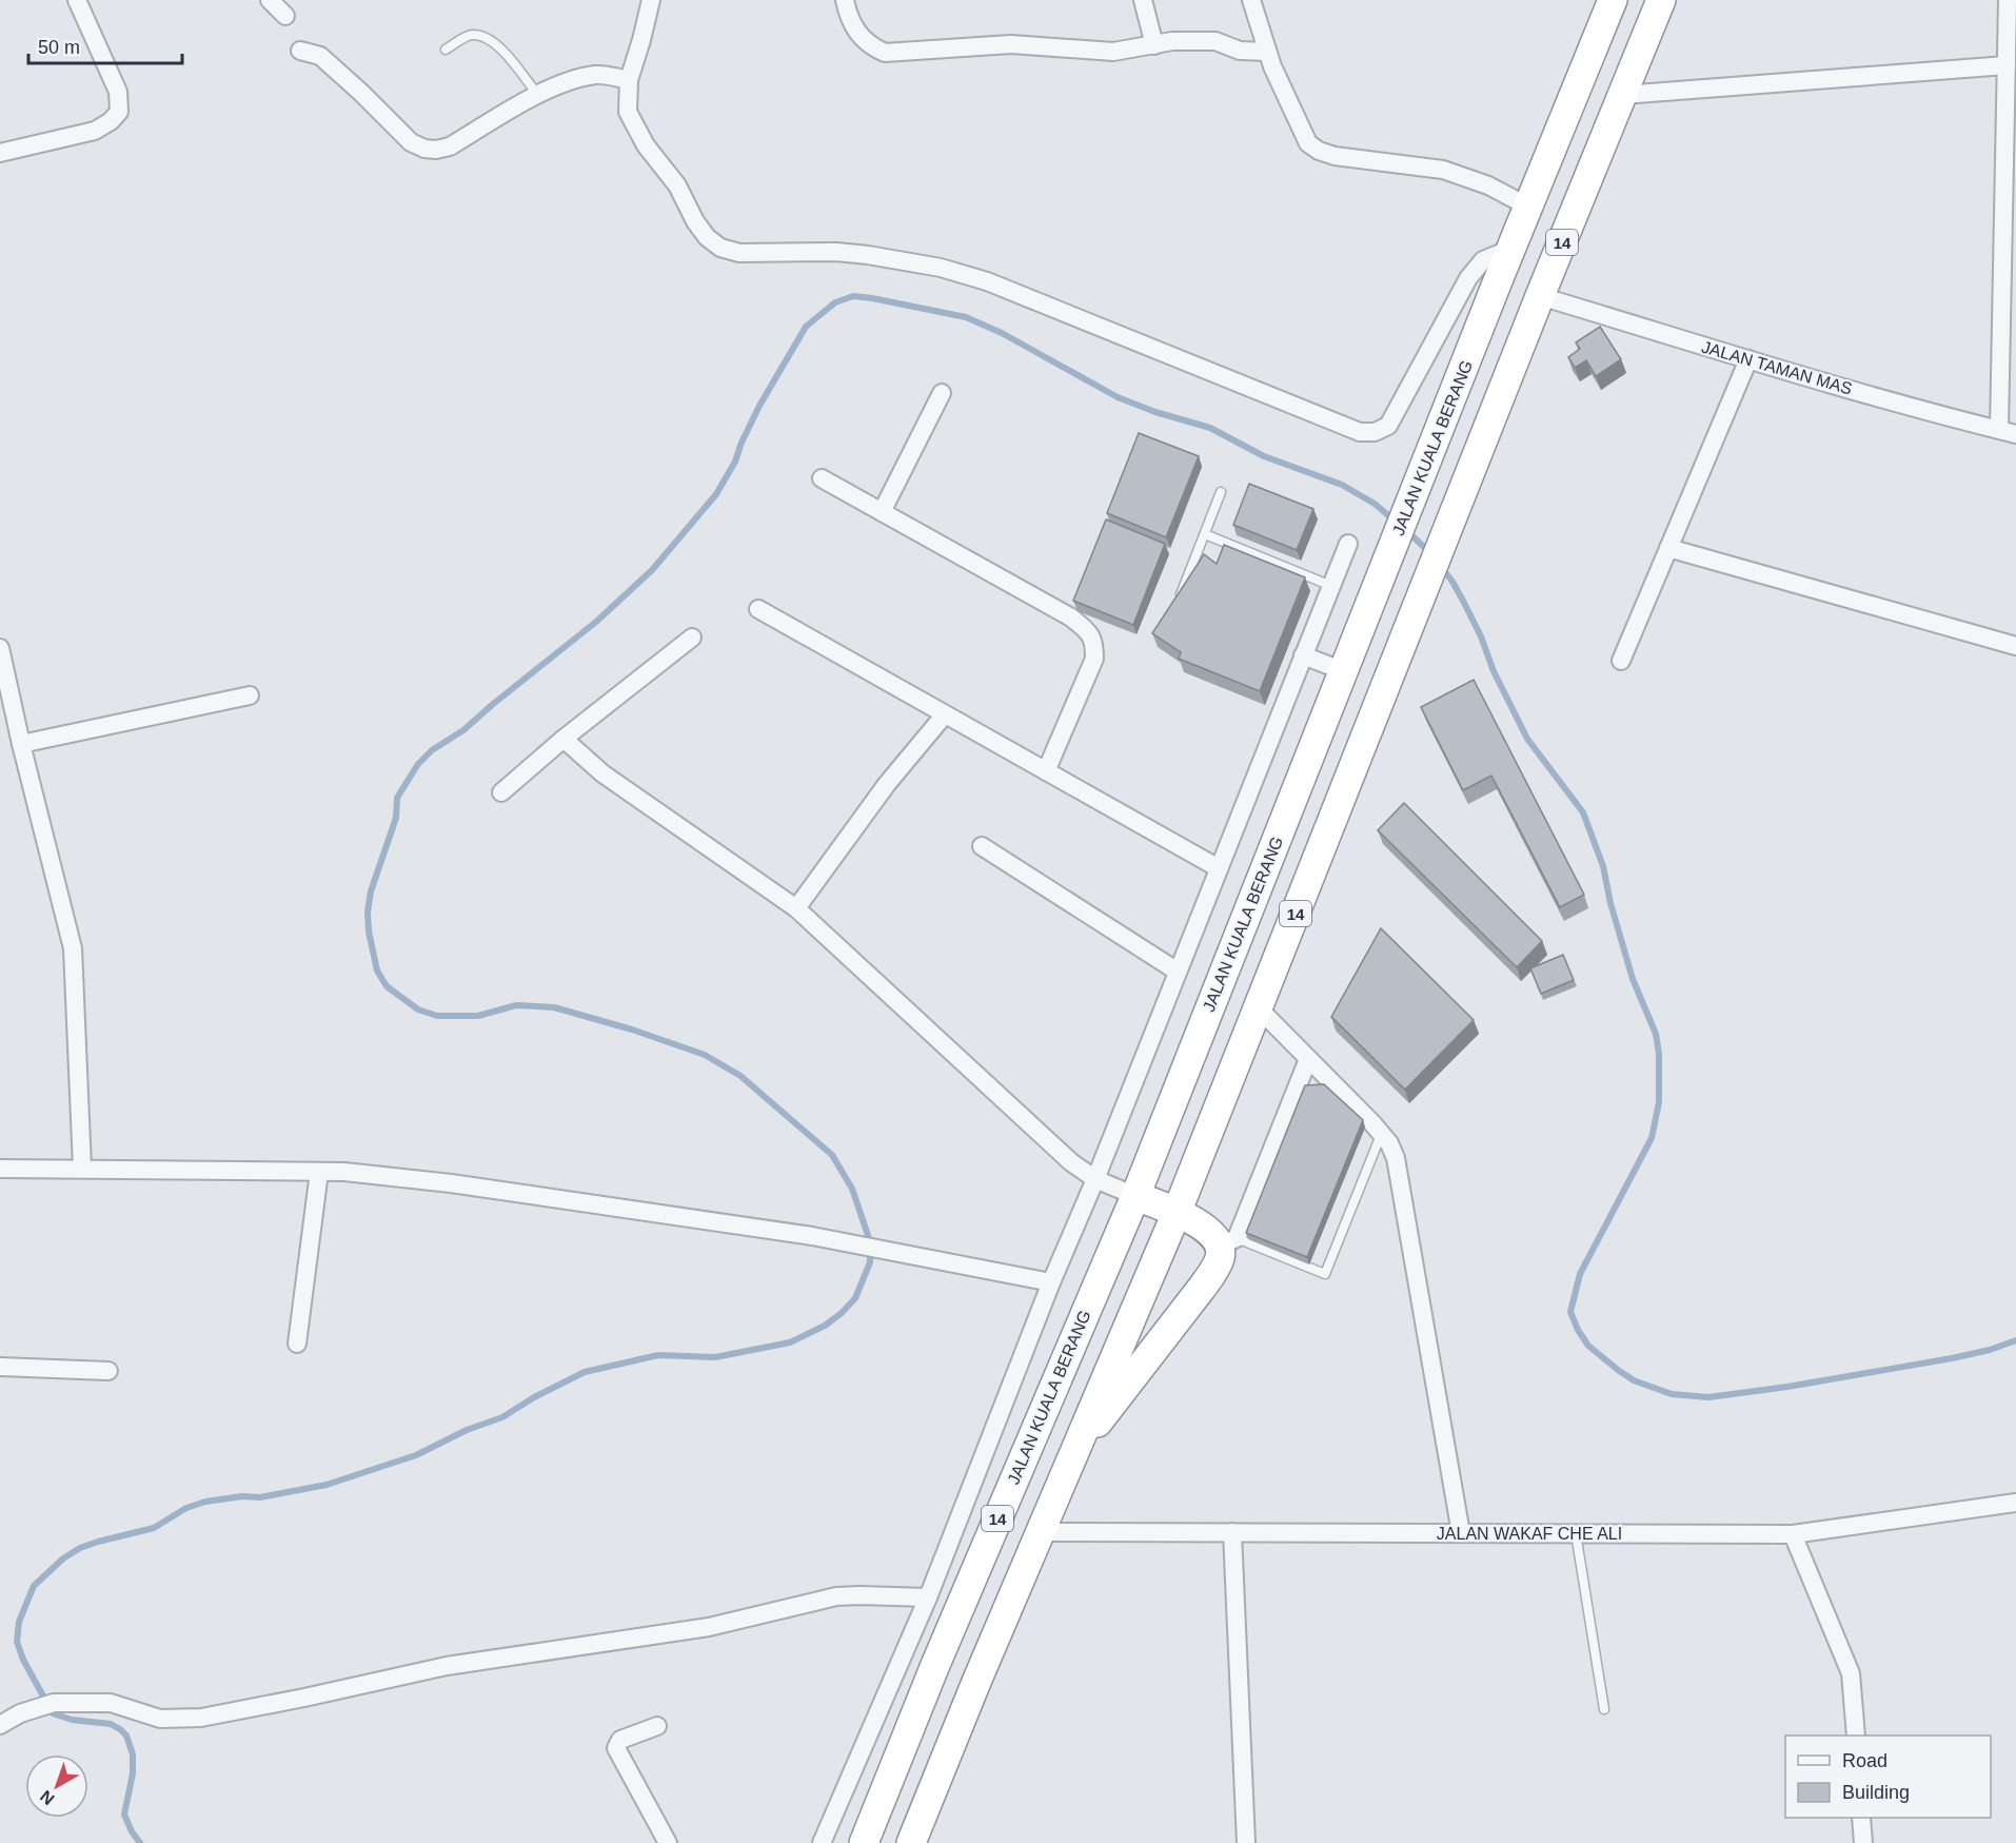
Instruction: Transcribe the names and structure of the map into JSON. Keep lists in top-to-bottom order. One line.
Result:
{"streets":{"highway":["14","JALAN KUALA BERANG"],"street":["JALAN TAMAN MAS","JALAN WAKAF CHE ALI"]},"crossings":[["14","JALAN TAMAN MAS"],["14","JALAN WAKAF CHE ALI"]],"legend":["Road","Building"],"scale_bar":"50 m","north":"bottom left"}
